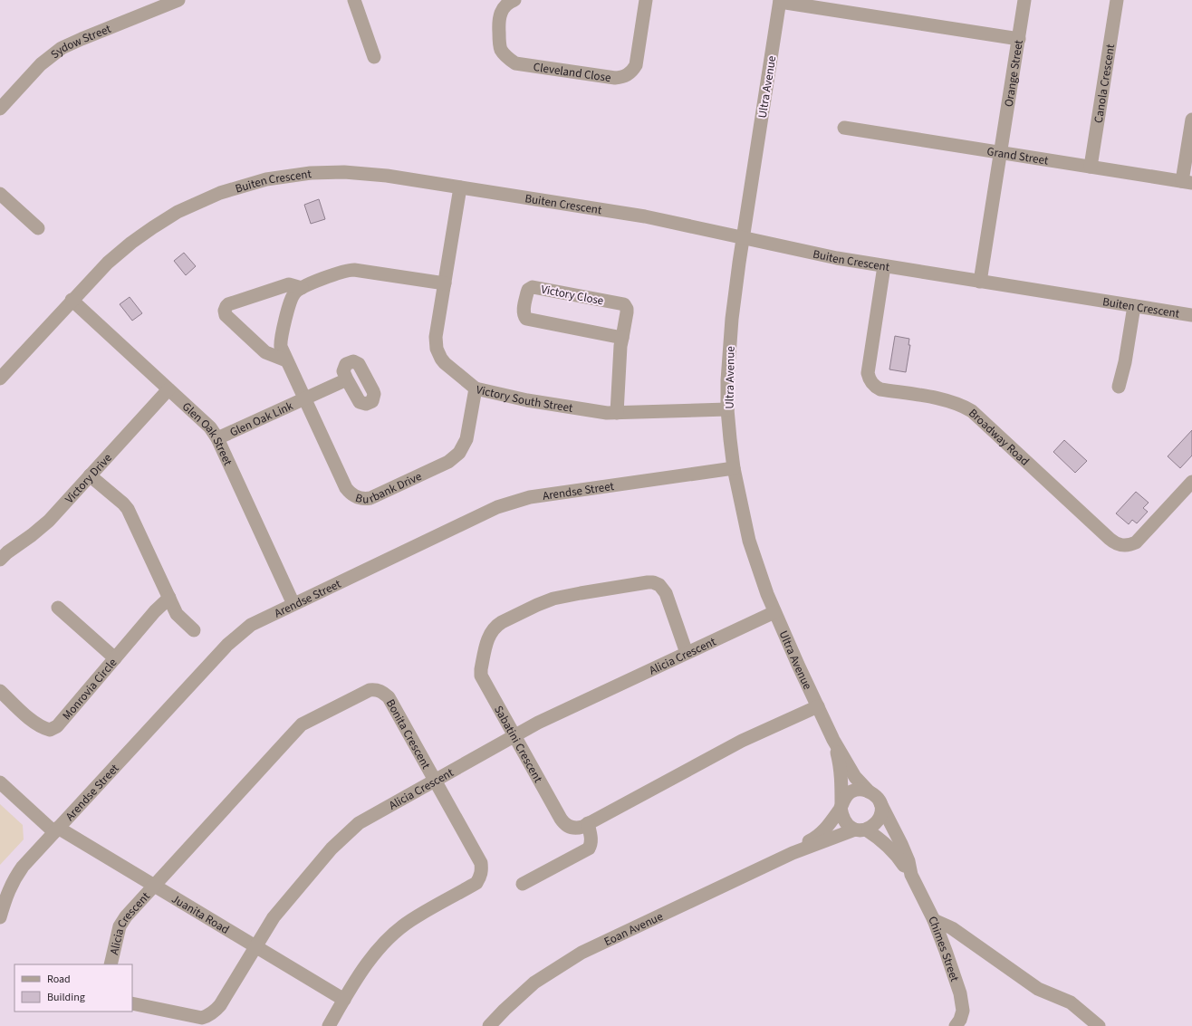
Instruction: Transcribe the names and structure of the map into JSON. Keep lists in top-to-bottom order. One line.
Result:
{"streets":{"street":["Sydow Street","Cleveland Close","Orange Street","Canola Crescent","Ultra Avenue","Grand Street","Buiten Crescent","Victory Close","Victory South Street","Glen Oak Link","Glen Oak Street","Broadway Road","Victory Drive","Burbank Drive","Arendse Street","Alicia Crescent","Monrovia Circle","Bonita Crescent","Sabatini Crescent","Juanita Road","Eoan Avenue","Chimes Street"]},"crossings":[["Orange Street","Ultra Avenue"],["Orange Street","Grand Street"],["Orange Street","Buiten Crescent"],["Canola Crescent","Grand Street"],["Ultra Avenue","Buiten Crescent"],["Ultra Avenue","Victory South Street"],["Ultra Avenue","Arendse Street"],["Ultra Avenue","Alicia Crescent"],["Ultra Avenue","Sabatini Crescent"],["Ultra Avenue","Eoan Avenue"],["Ultra Avenue","Chimes Street"],["Buiten Crescent","Victory South Street"],["Buiten Crescent","Glen Oak Street"],["Buiten Crescent","Broadway Road"],["Victory Close","Victory South Street"],["Victory South Street","Burbank Drive"],["Glen Oak Link","Glen Oak Street"],["Glen Oak Link","Burbank Drive"],["Glen Oak Street","Victory Drive"],["Glen Oak Street","Arendse Street"],["Arendse Street","Juanita Road"],["Alicia Crescent","Bonita Crescent"],["Alicia Crescent","Sabatini Crescent"],["Alicia Crescent","Juanita Road"],["Bonita Crescent","Juanita Road"],["Eoan Avenue","Chimes Street"]],"legend":["Road","Building"]}
